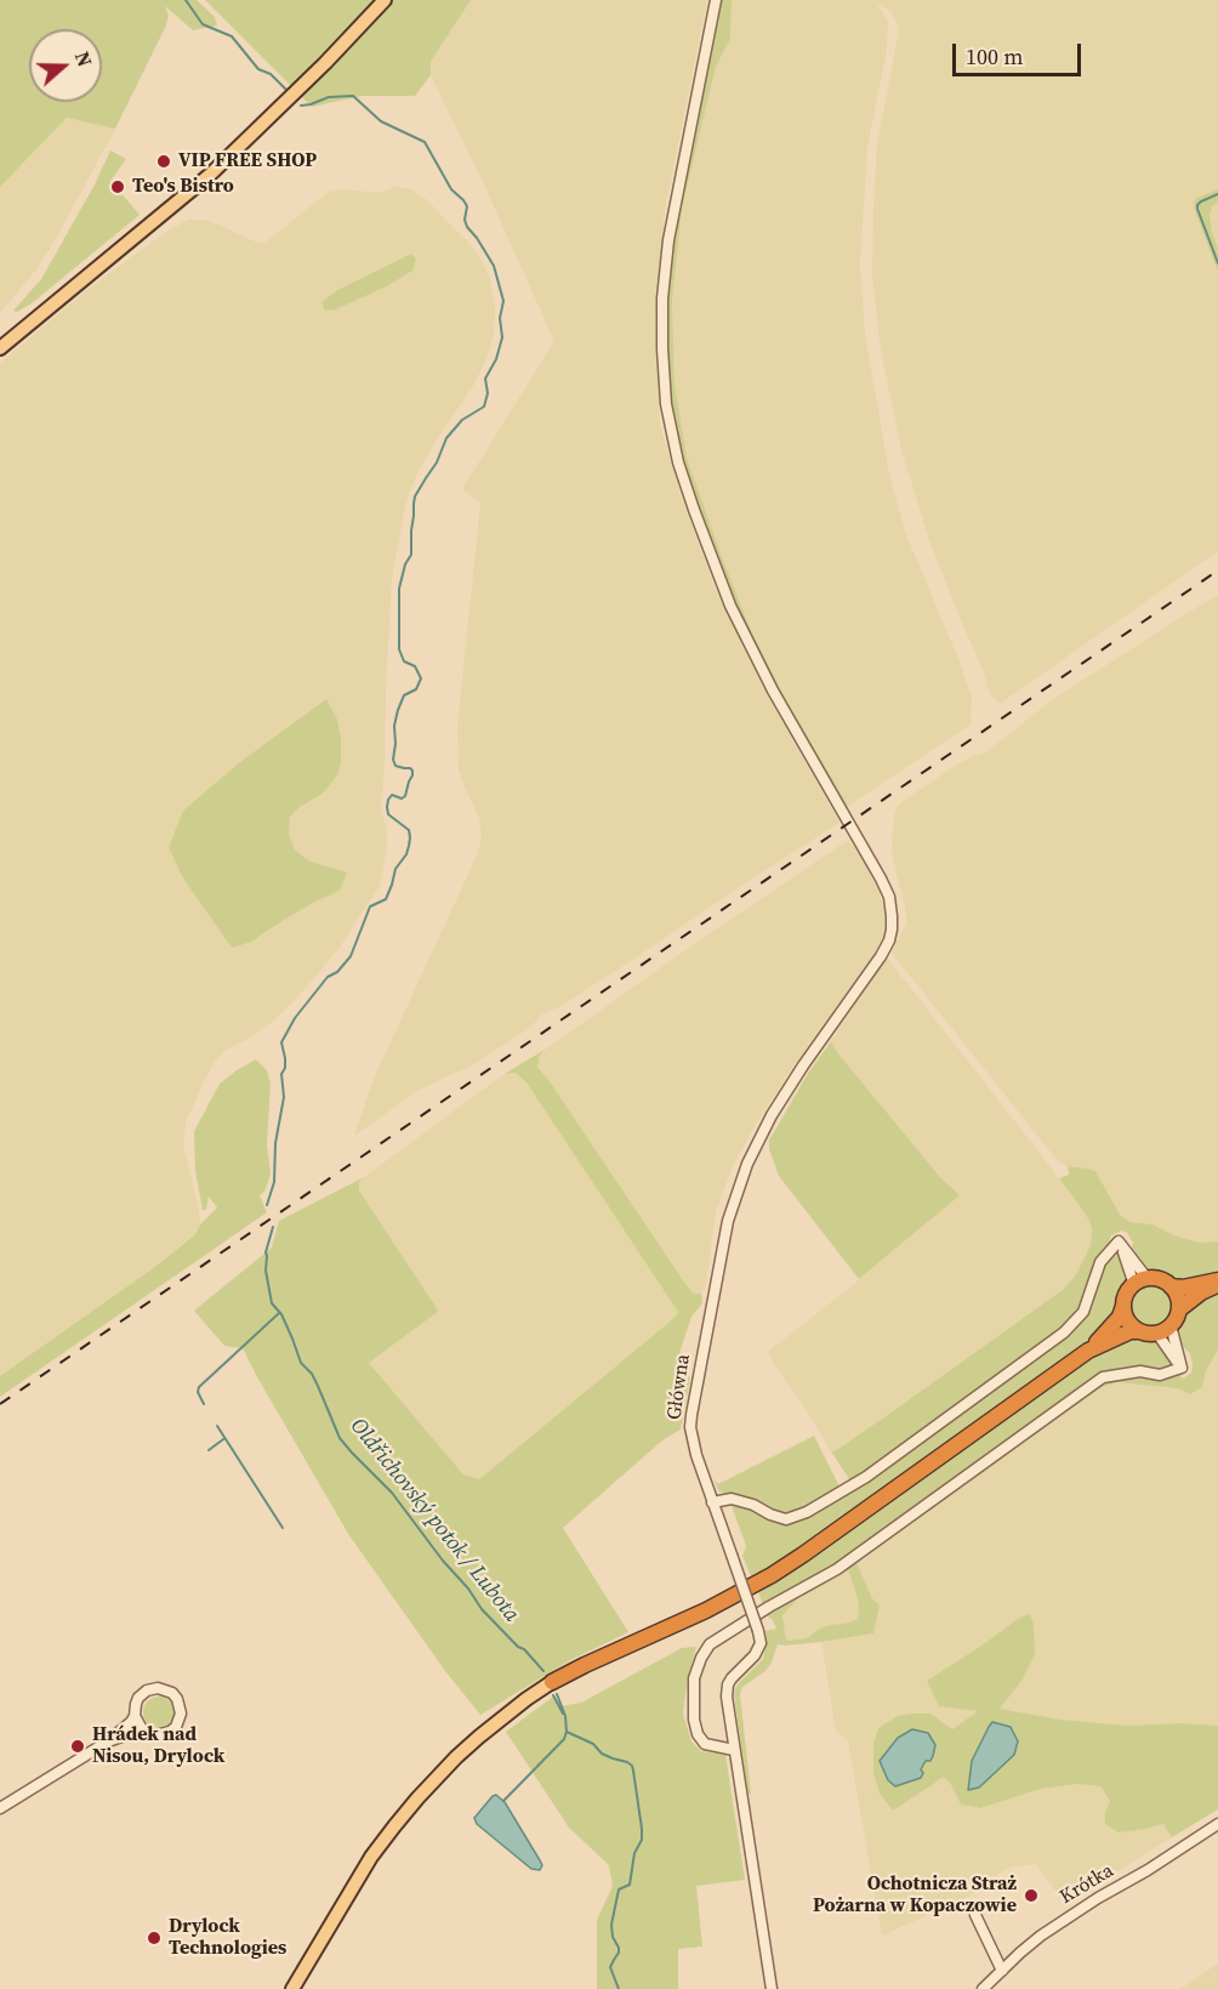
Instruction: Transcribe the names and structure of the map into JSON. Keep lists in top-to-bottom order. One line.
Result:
{"streets":{"street":["Główna","Krótka"]},"water":["Oldřichovský potok / Lubota"],"places":["VIP FREE SHOP","Teo's Bistro","Hrádek nad Nisou, Drylock","Ochotnicza Straż Pożarna w Kopaczowie","Drylock Technologies"],"scale_bar":"100 m","north":"right"}
